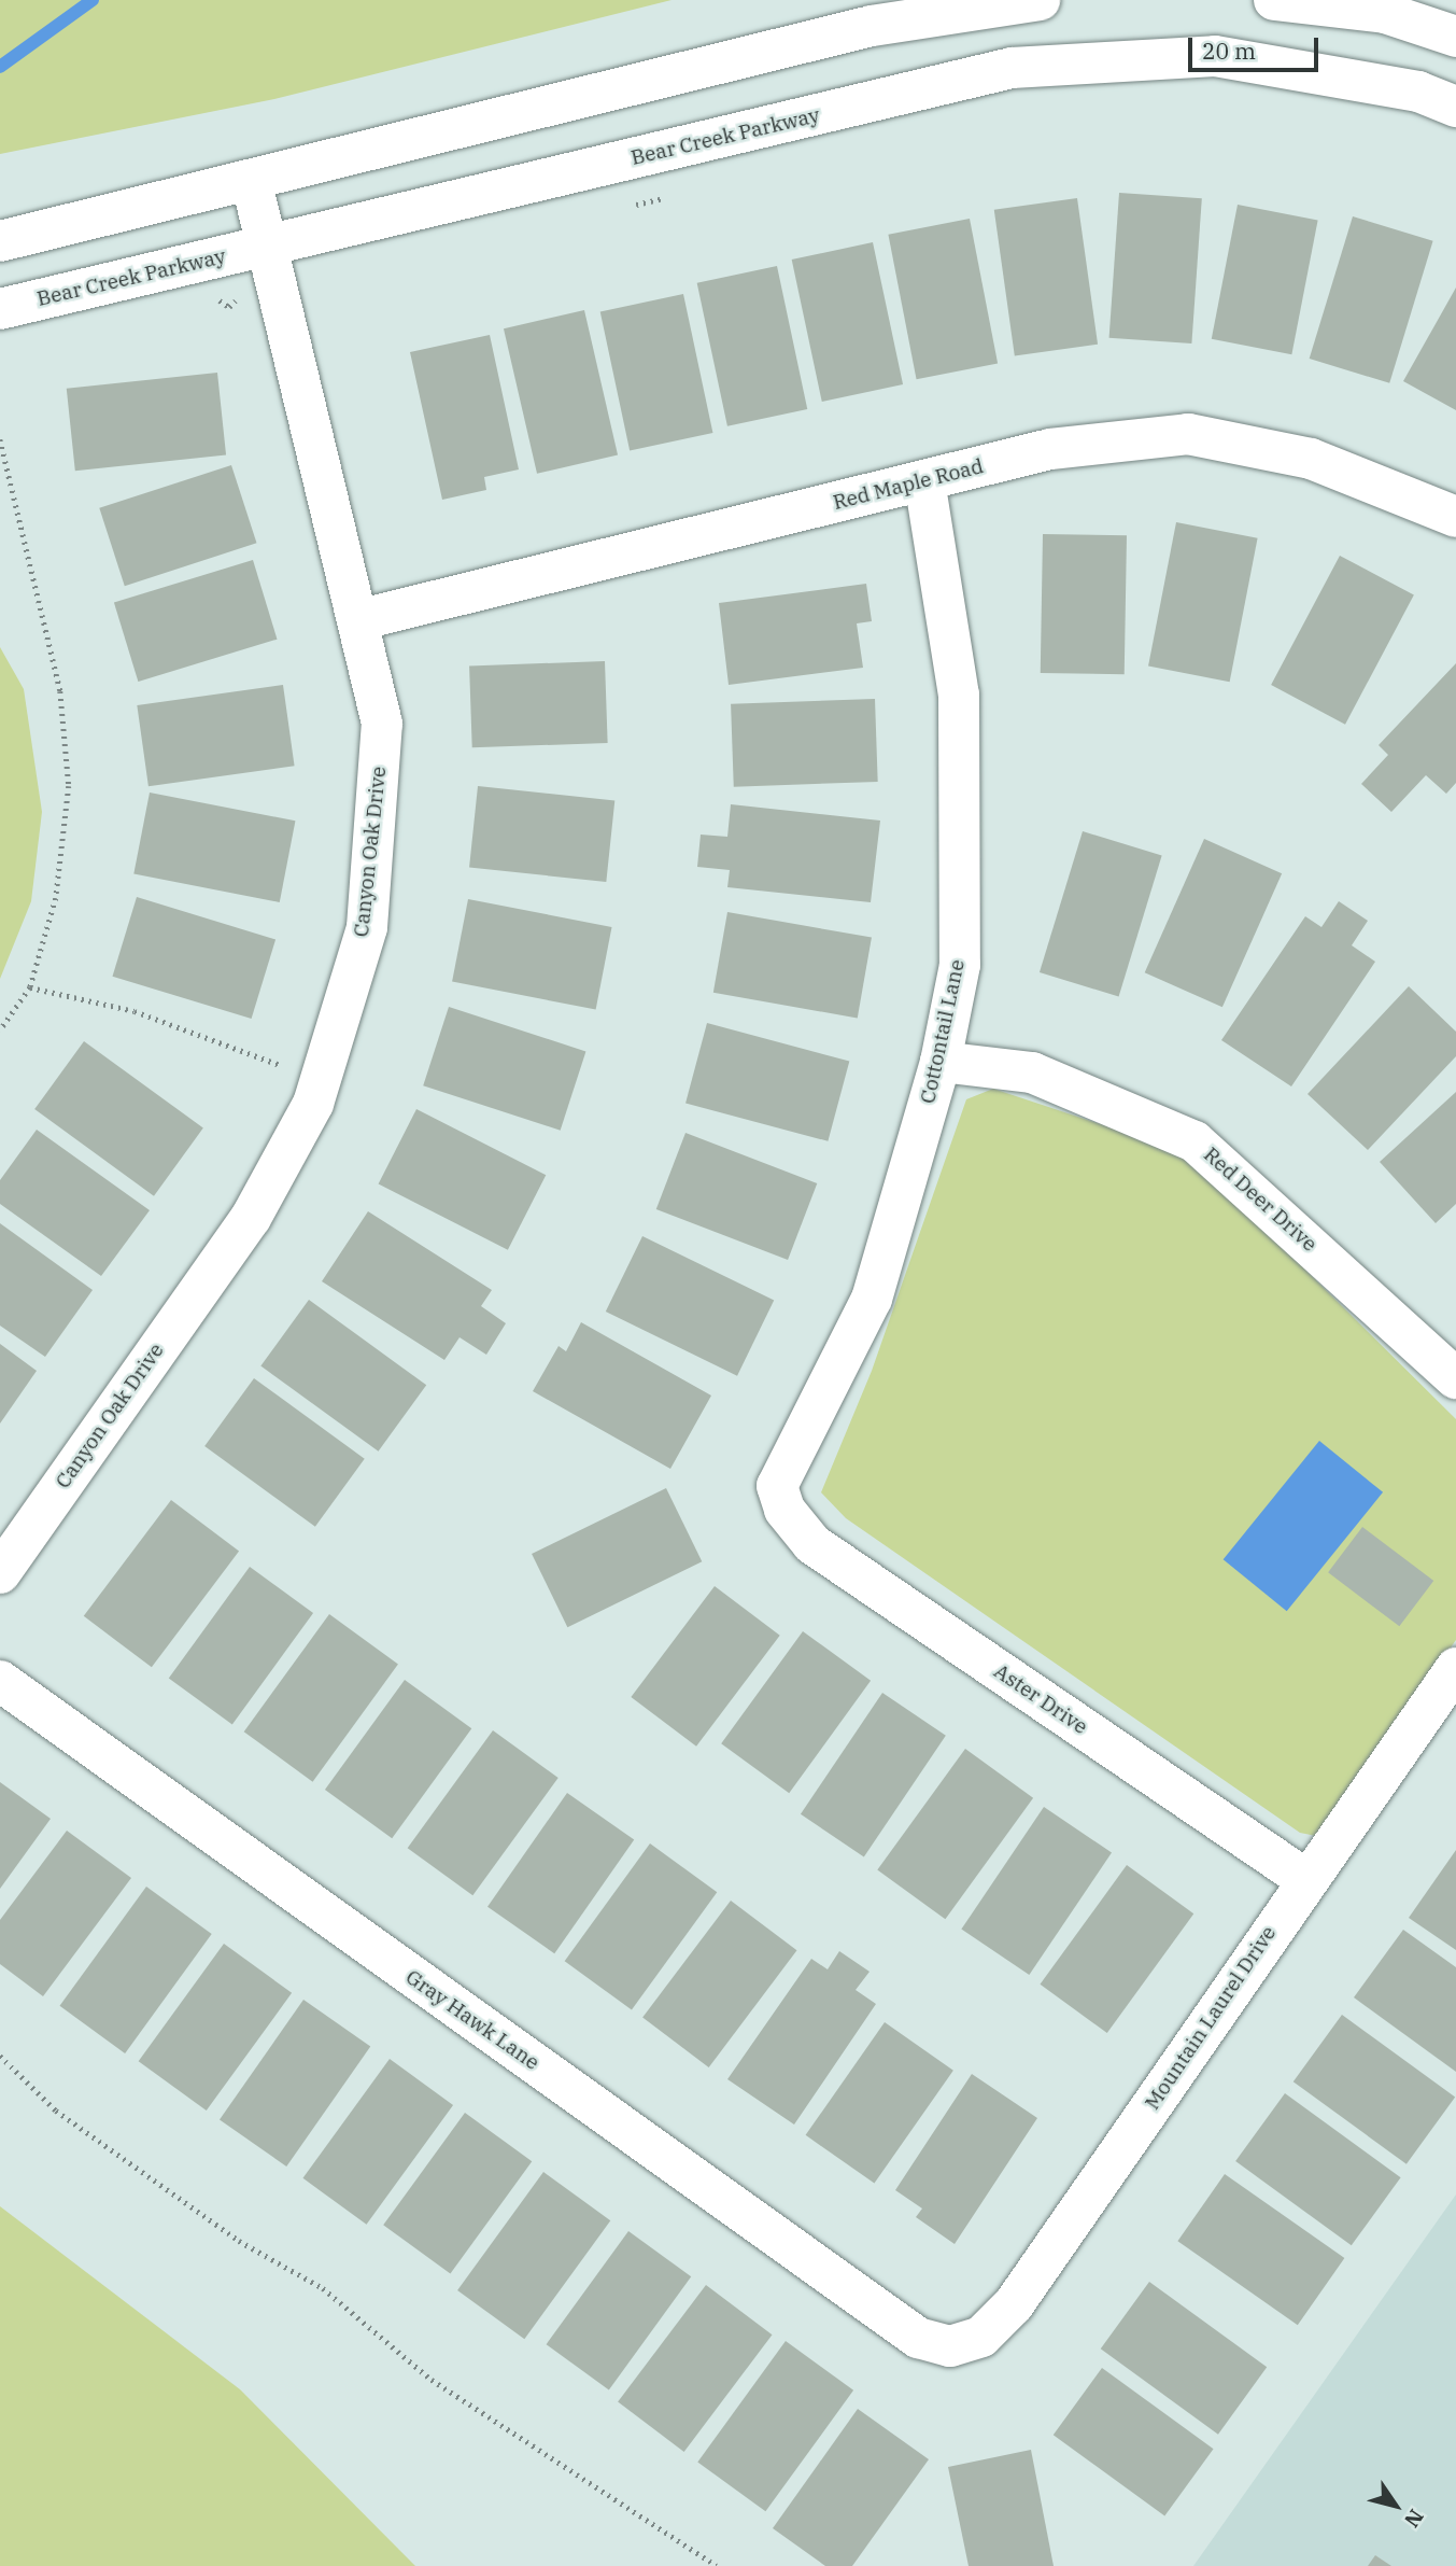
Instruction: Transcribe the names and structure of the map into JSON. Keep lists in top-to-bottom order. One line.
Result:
{"streets":{"street":["Bear Creek Parkway","Red Maple Road","Canyon Oak Drive","Cottontail Lane","Red Deer Drive","Aster Drive","Mountain Laurel Drive","Gray Hawk Lane"]},"crossings":[["Bear Creek Parkway","Canyon Oak Drive"],["Red Maple Road","Canyon Oak Drive"],["Red Maple Road","Cottontail Lane"],["Cottontail Lane","Red Deer Drive"],["Cottontail Lane","Aster Drive"],["Aster Drive","Mountain Laurel Drive"],["Mountain Laurel Drive","Gray Hawk Lane"]],"scale_bar":"20 m","north":"bottom right"}
